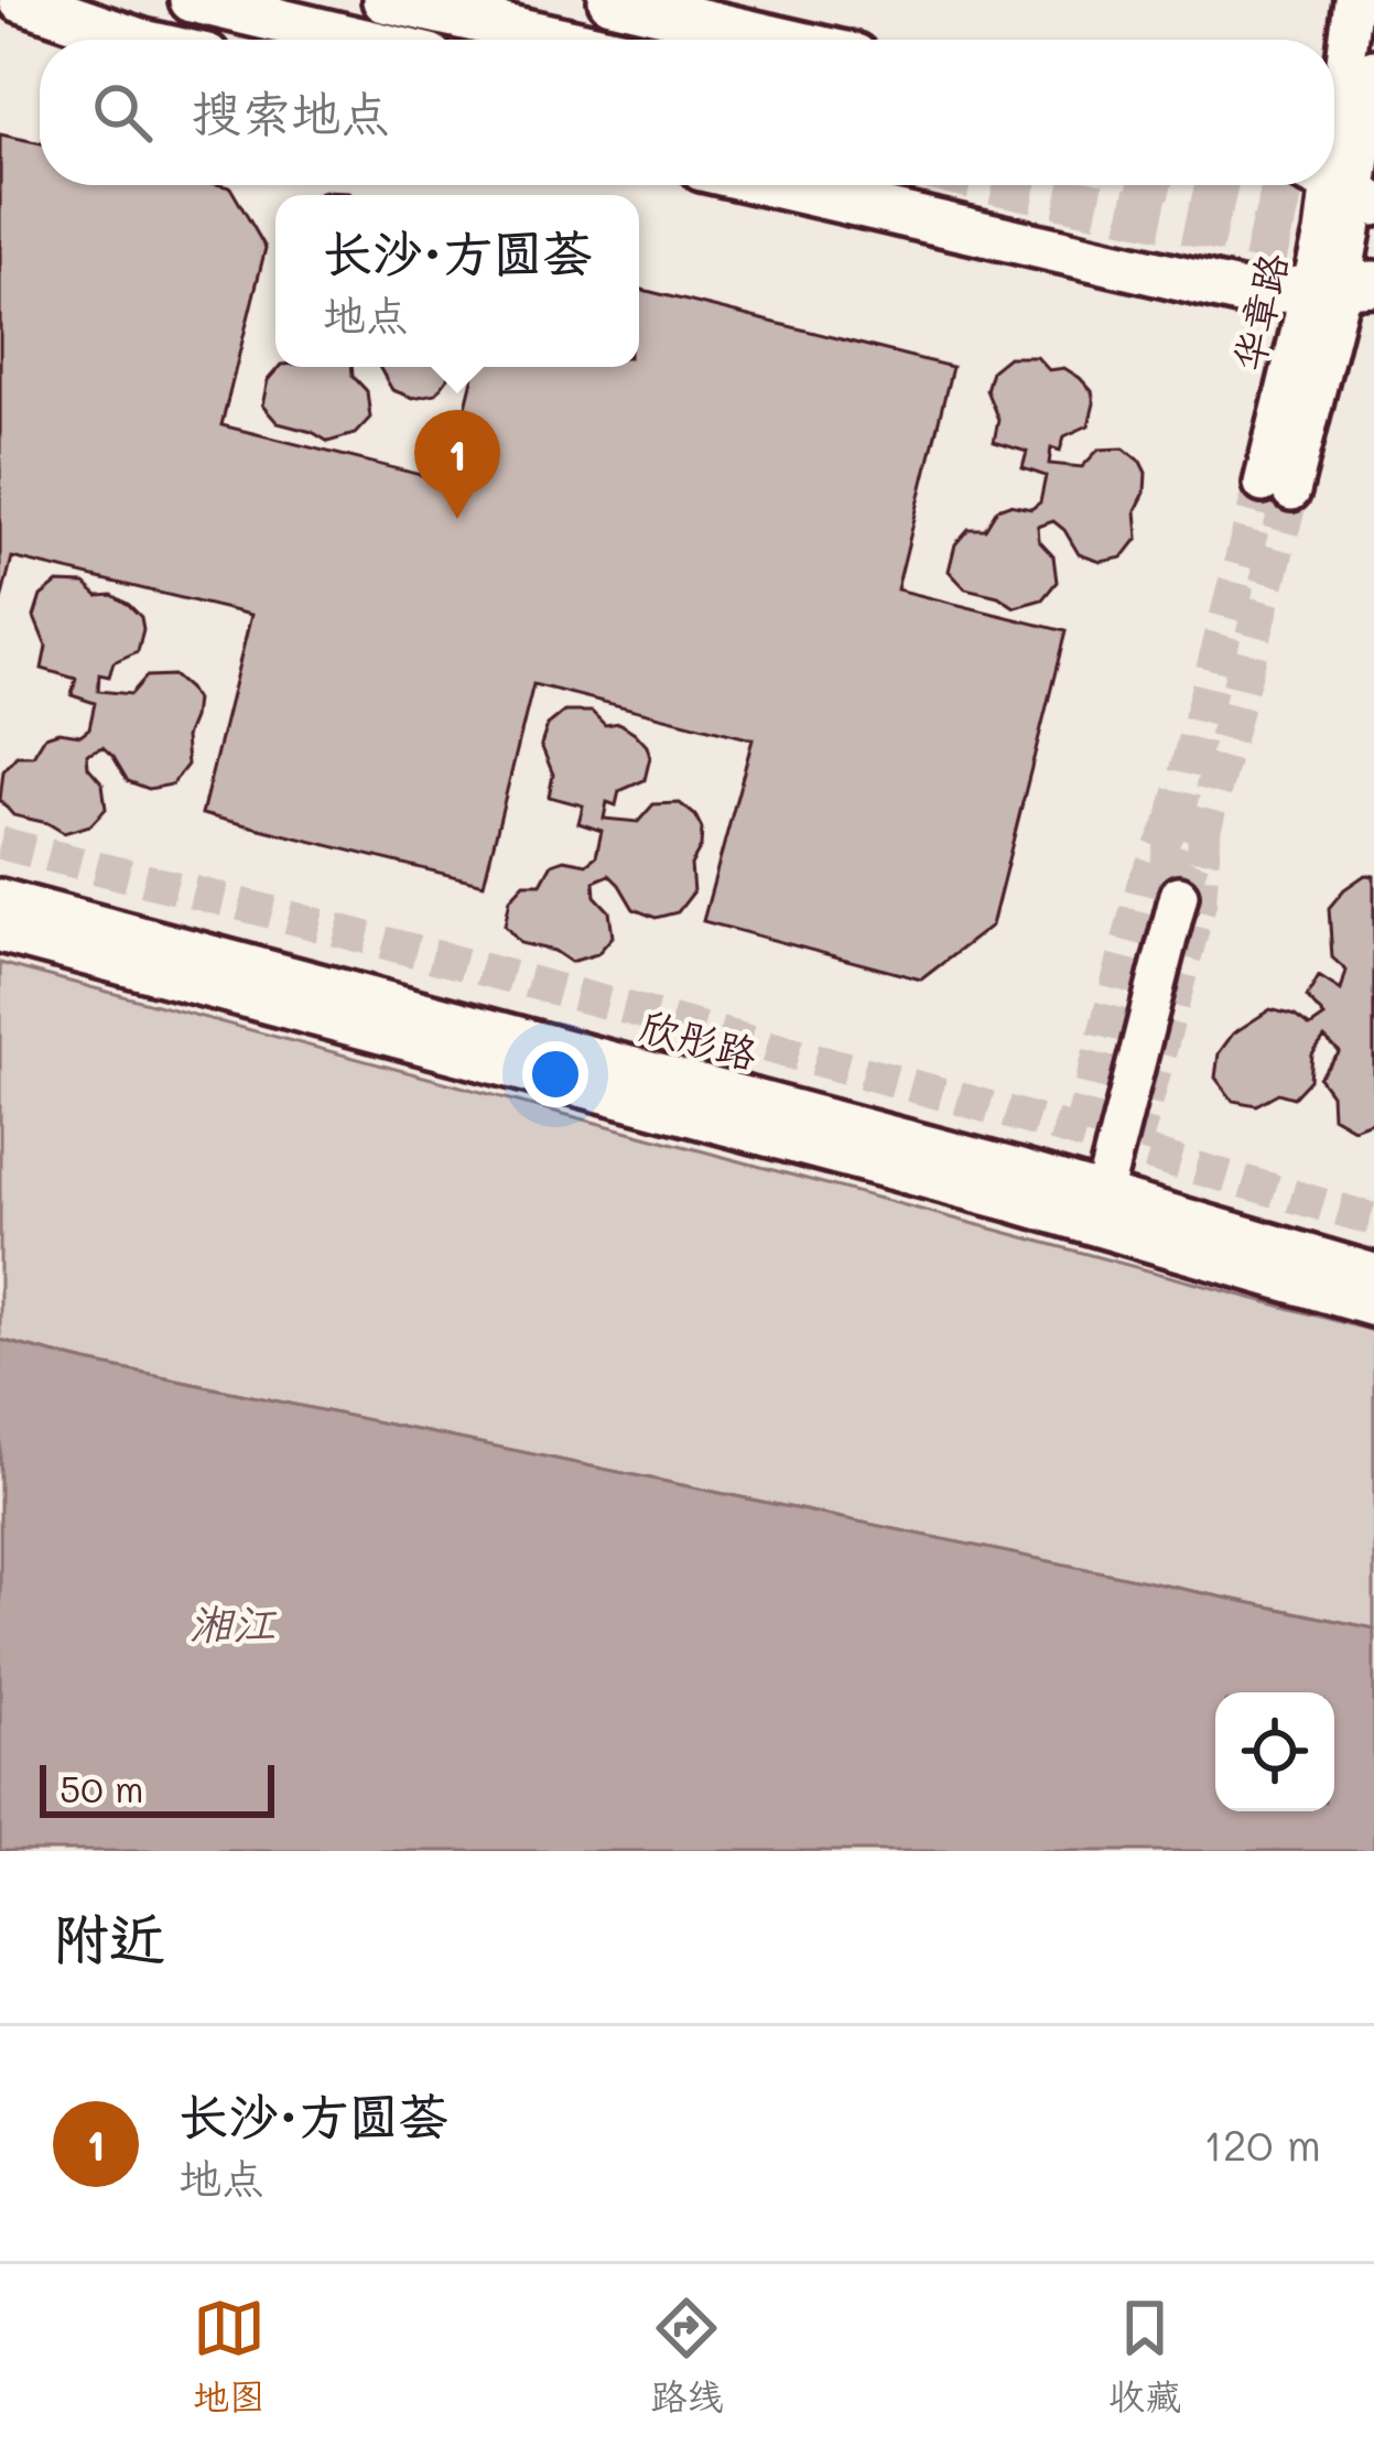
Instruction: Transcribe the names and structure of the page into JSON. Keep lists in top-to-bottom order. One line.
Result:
{"streets":{"main road":["华章路","欣彤路"]},"water":["湘江"],"scale_bar":"50 m","page":{"search":"搜索地点","popup":["长沙·方圆荟","地点"],"pins":"1","scale":"50 m","heading":"附近","list":[{"mark":"1","name":"长沙·方圆荟","note":"地点","value":"120 m"}],"nav":["地图","路线","收藏"]}}
